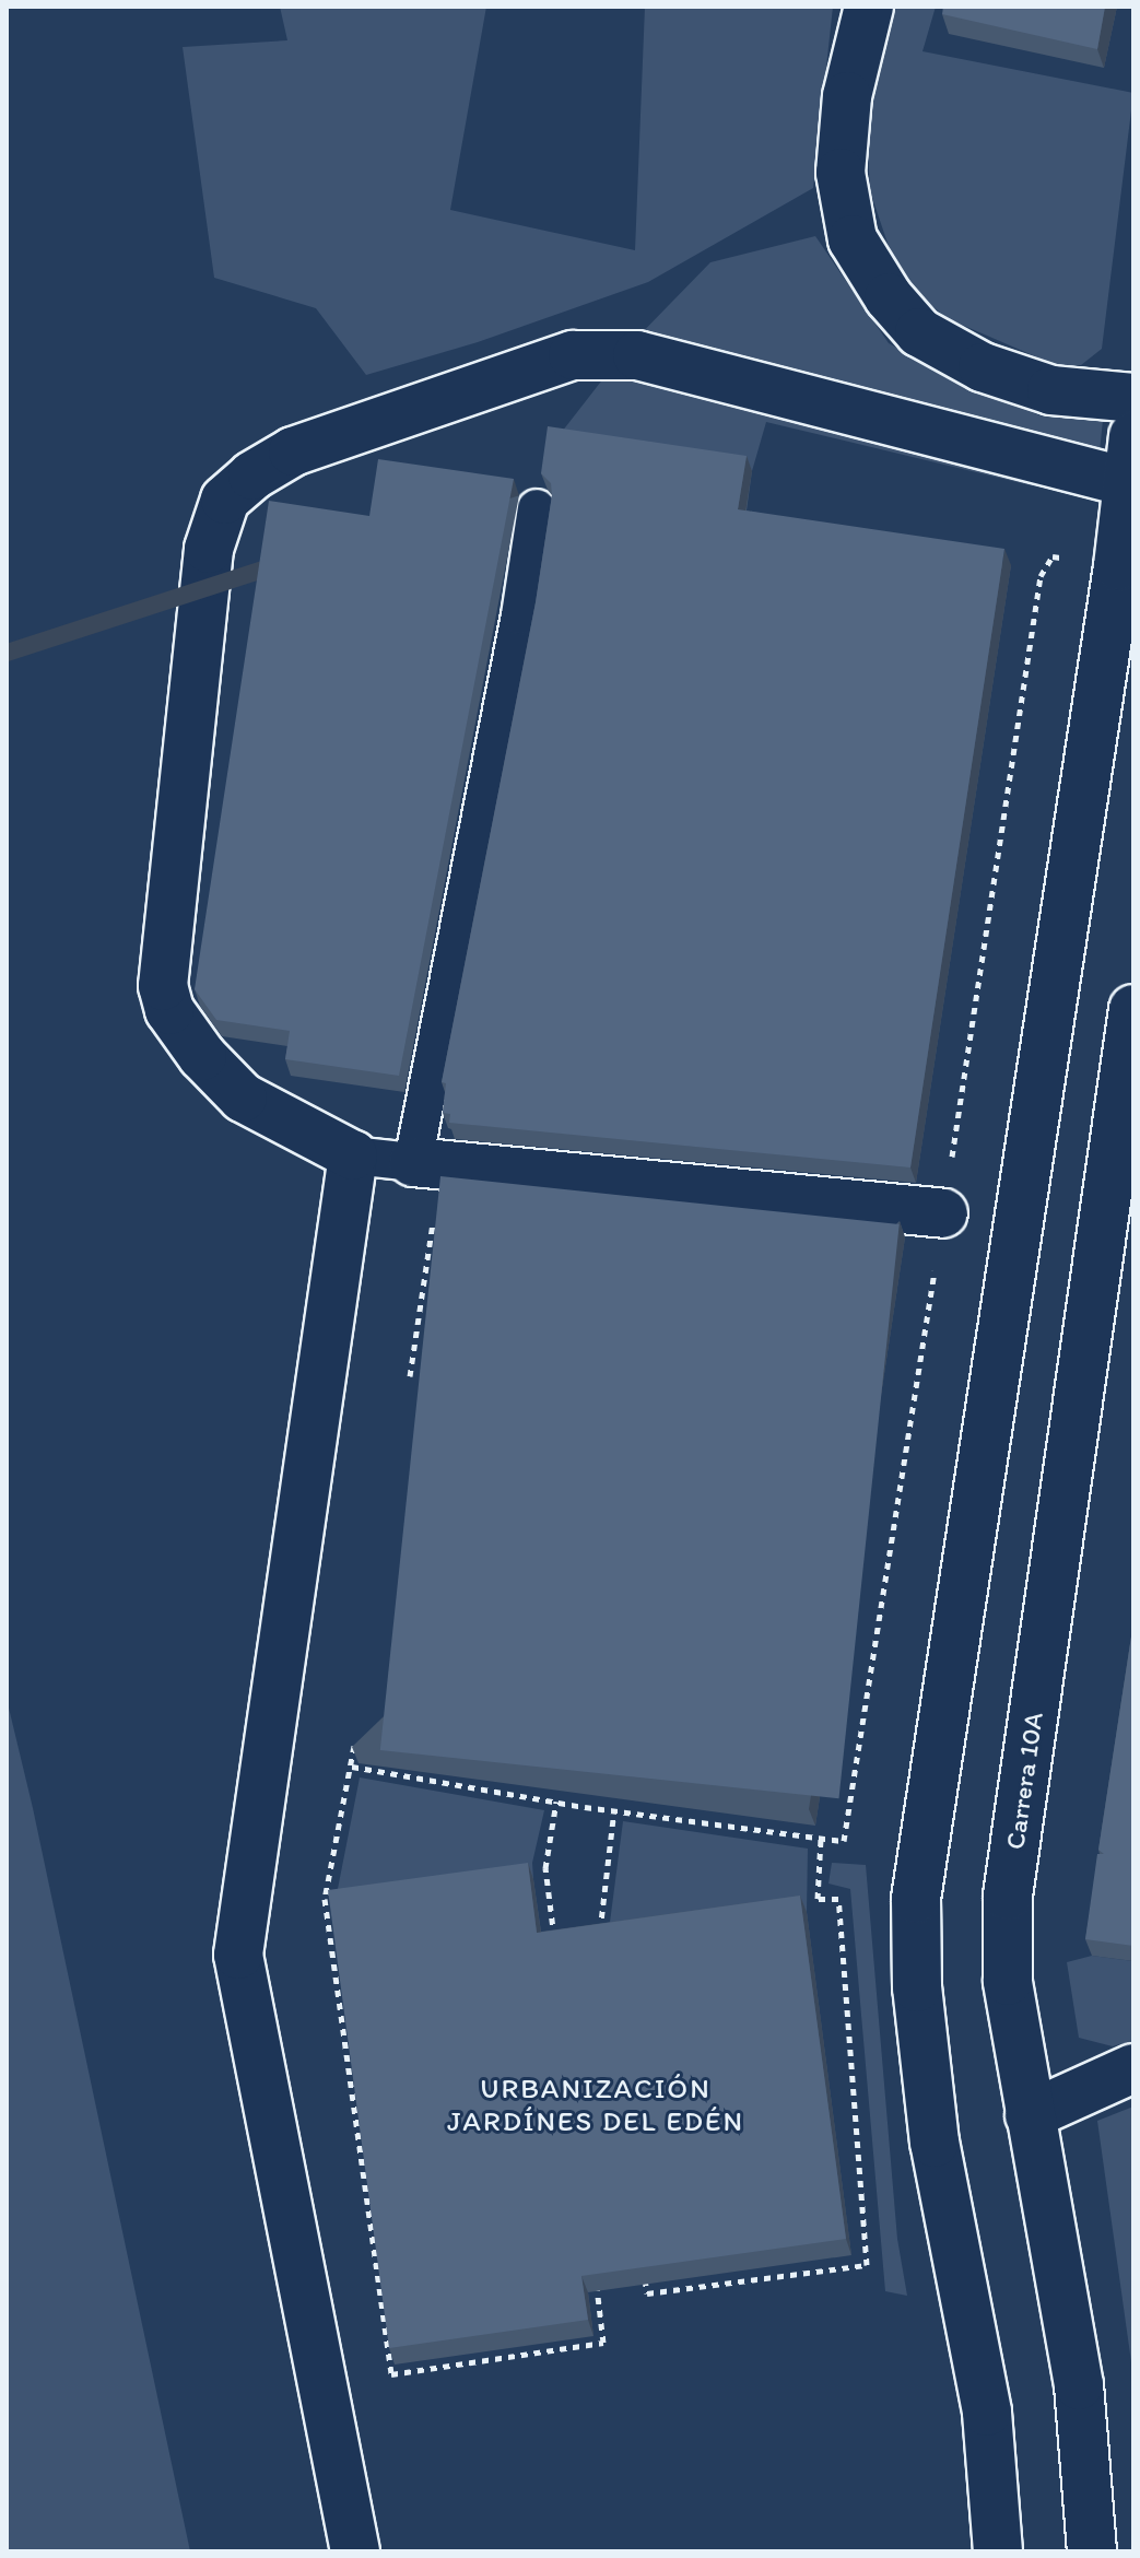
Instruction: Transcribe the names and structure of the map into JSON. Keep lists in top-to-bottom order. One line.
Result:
{"streets":{"street":["Carrera 10A"]},"districts":["URBANIZACIÓN JARDÍNES DEL EDÉN"]}
